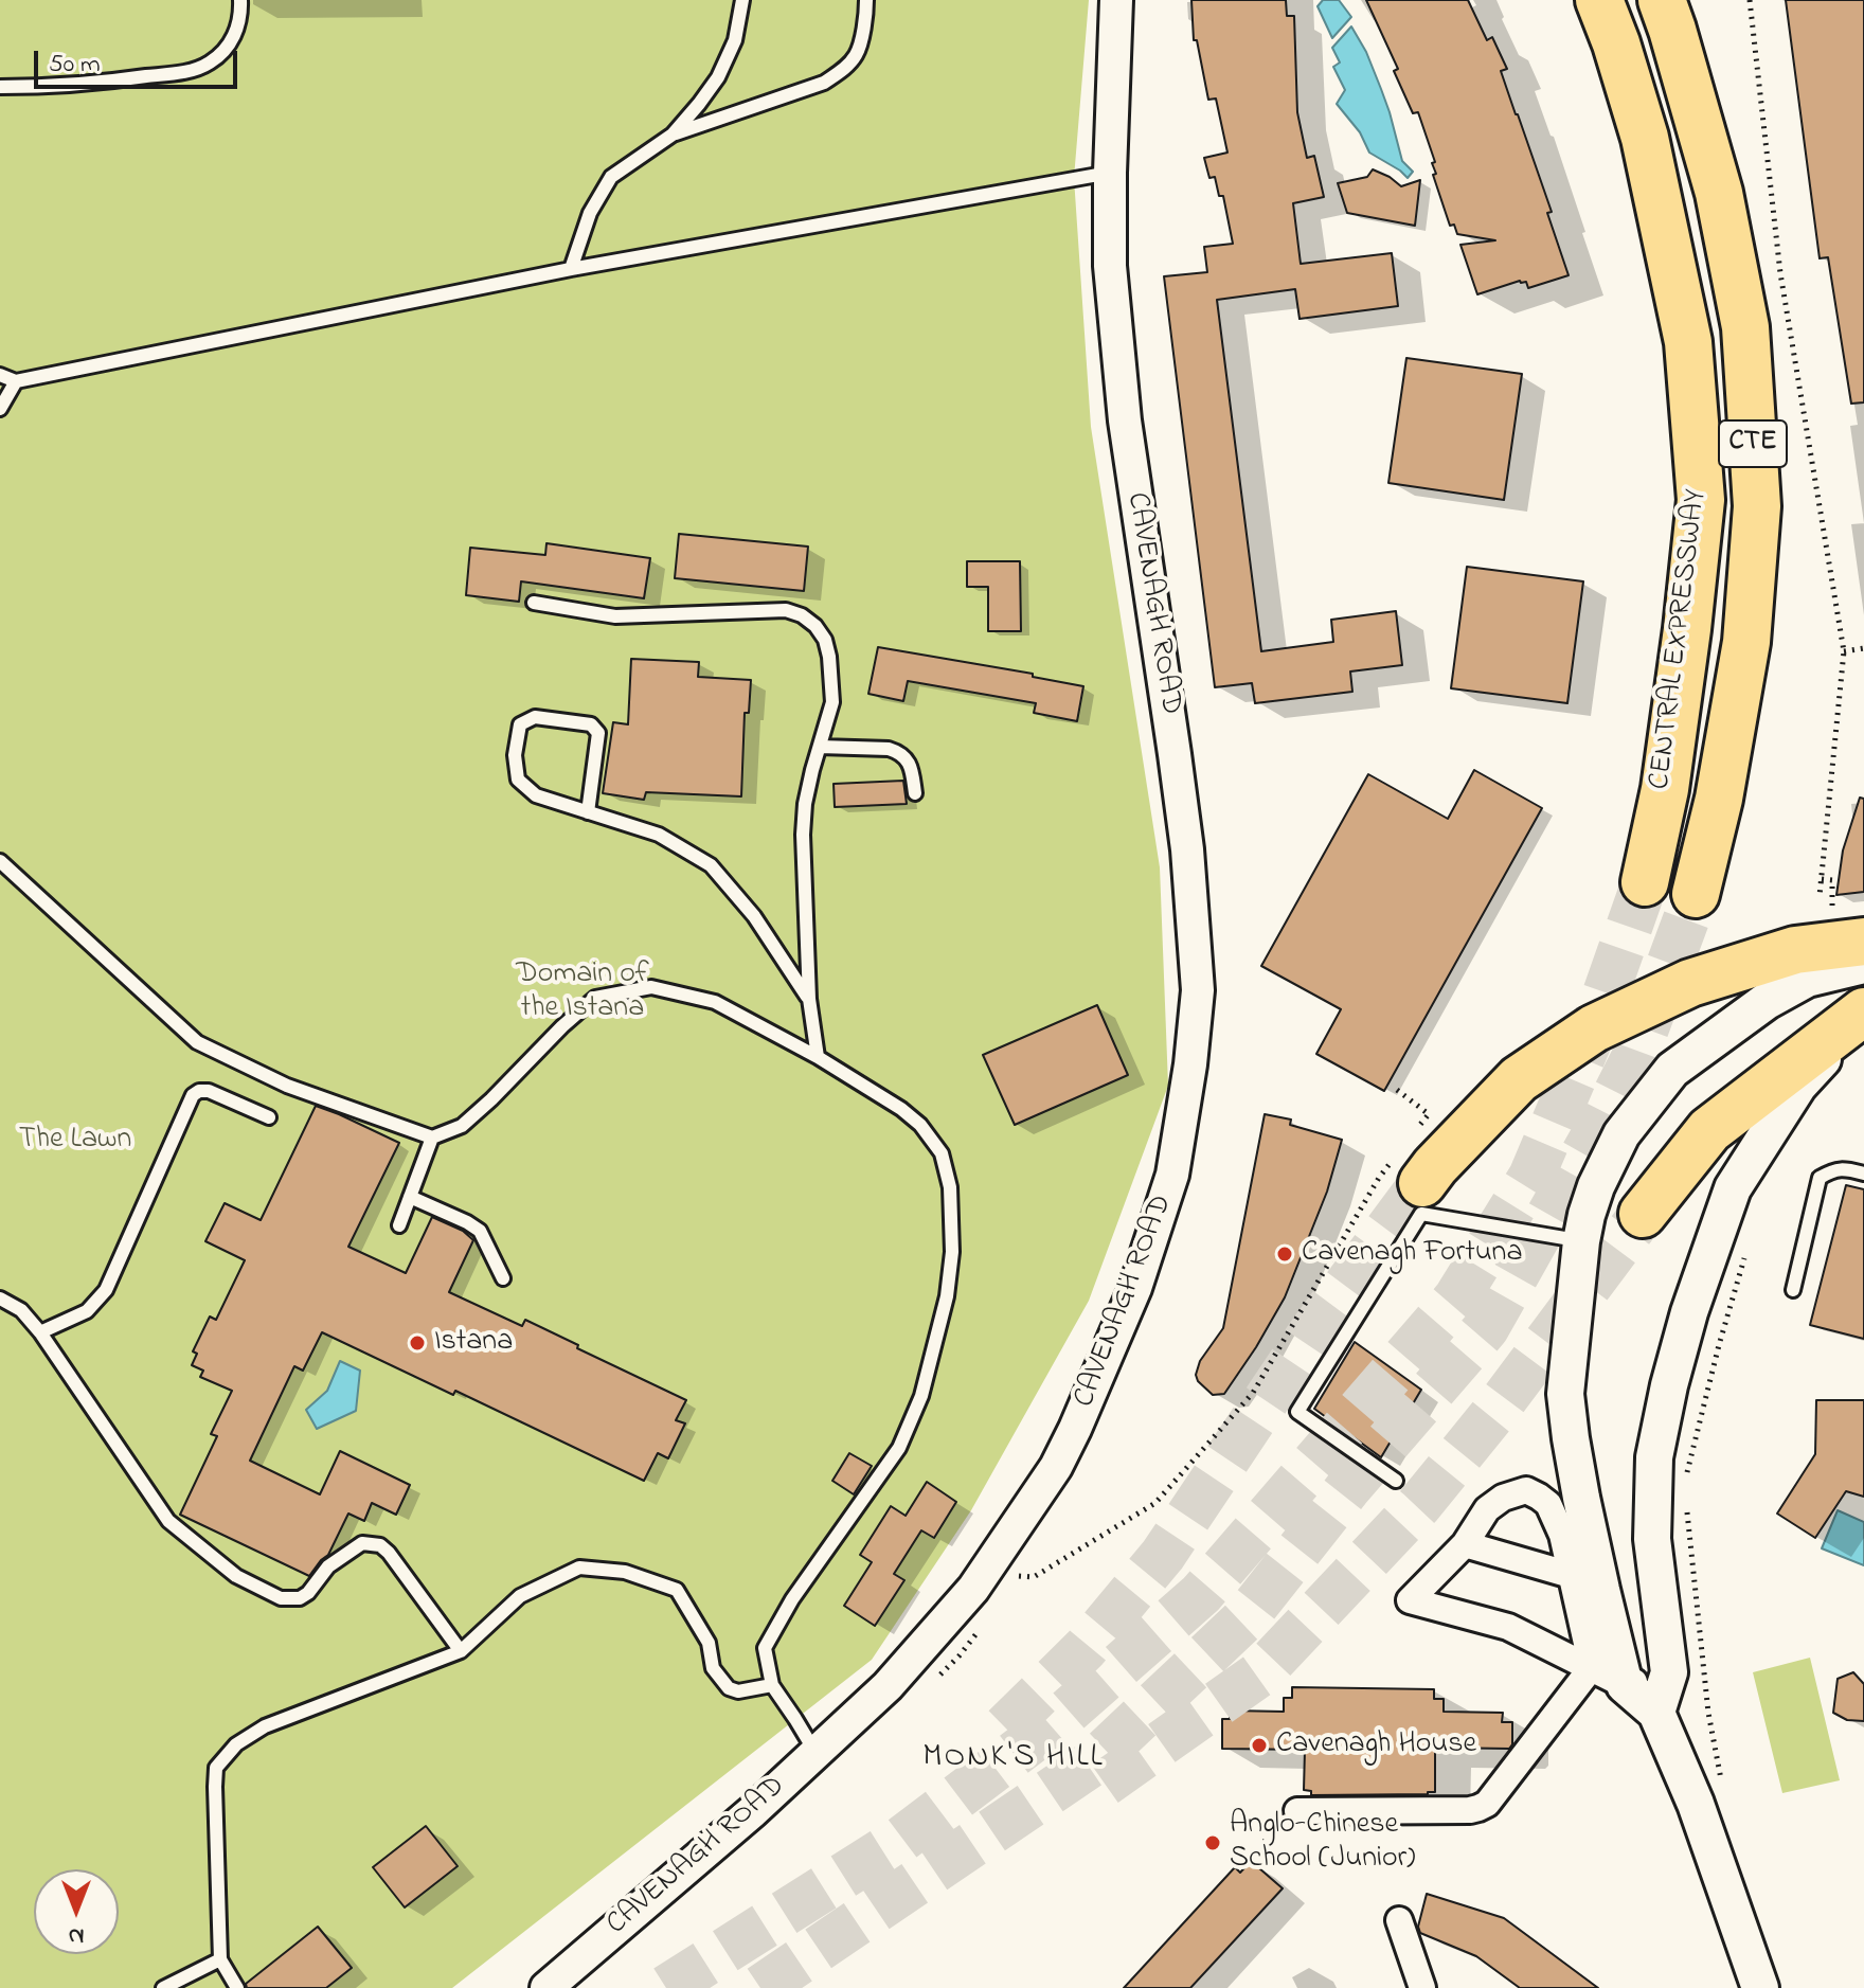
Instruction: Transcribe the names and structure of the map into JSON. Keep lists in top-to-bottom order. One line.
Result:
{"streets":{"highway":["CTE","CENTRAL EXPRESSWAY"],"street":["CAVENAGH ROAD"]},"districts":["MONK'S HILL"],"parks":["Domain of the Istana","The Lawn"],"places":["Cavenagh Fortuna","Istana","Cavenagh House","Anglo-Chinese School (Junior)"],"scale_bar":"50 m","north":"bottom"}
